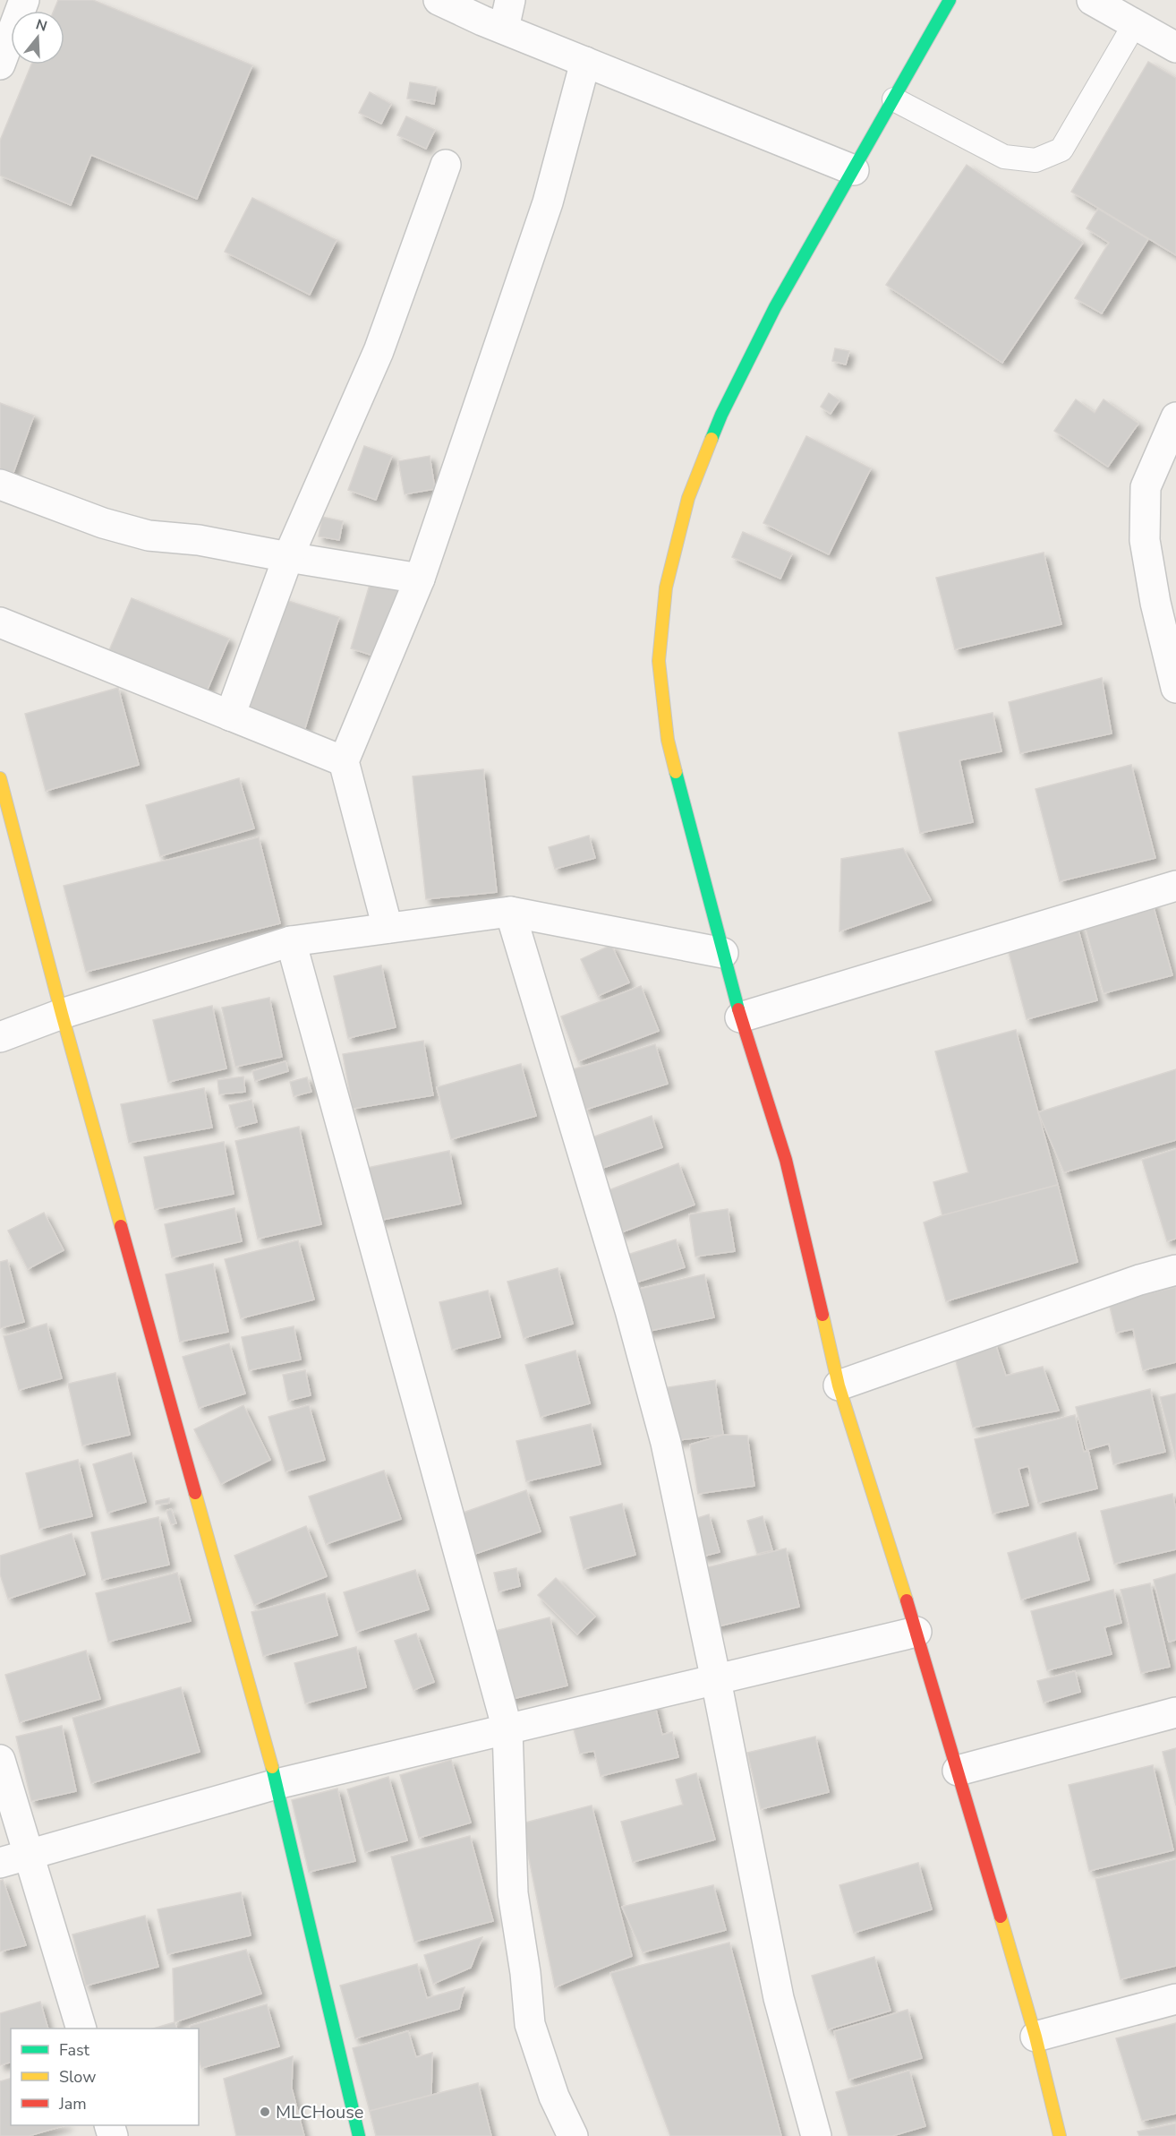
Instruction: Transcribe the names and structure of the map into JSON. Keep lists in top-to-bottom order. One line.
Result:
{"places":["MLCHouse"],"legend":["Fast","Slow","Jam"],"north":"top"}
